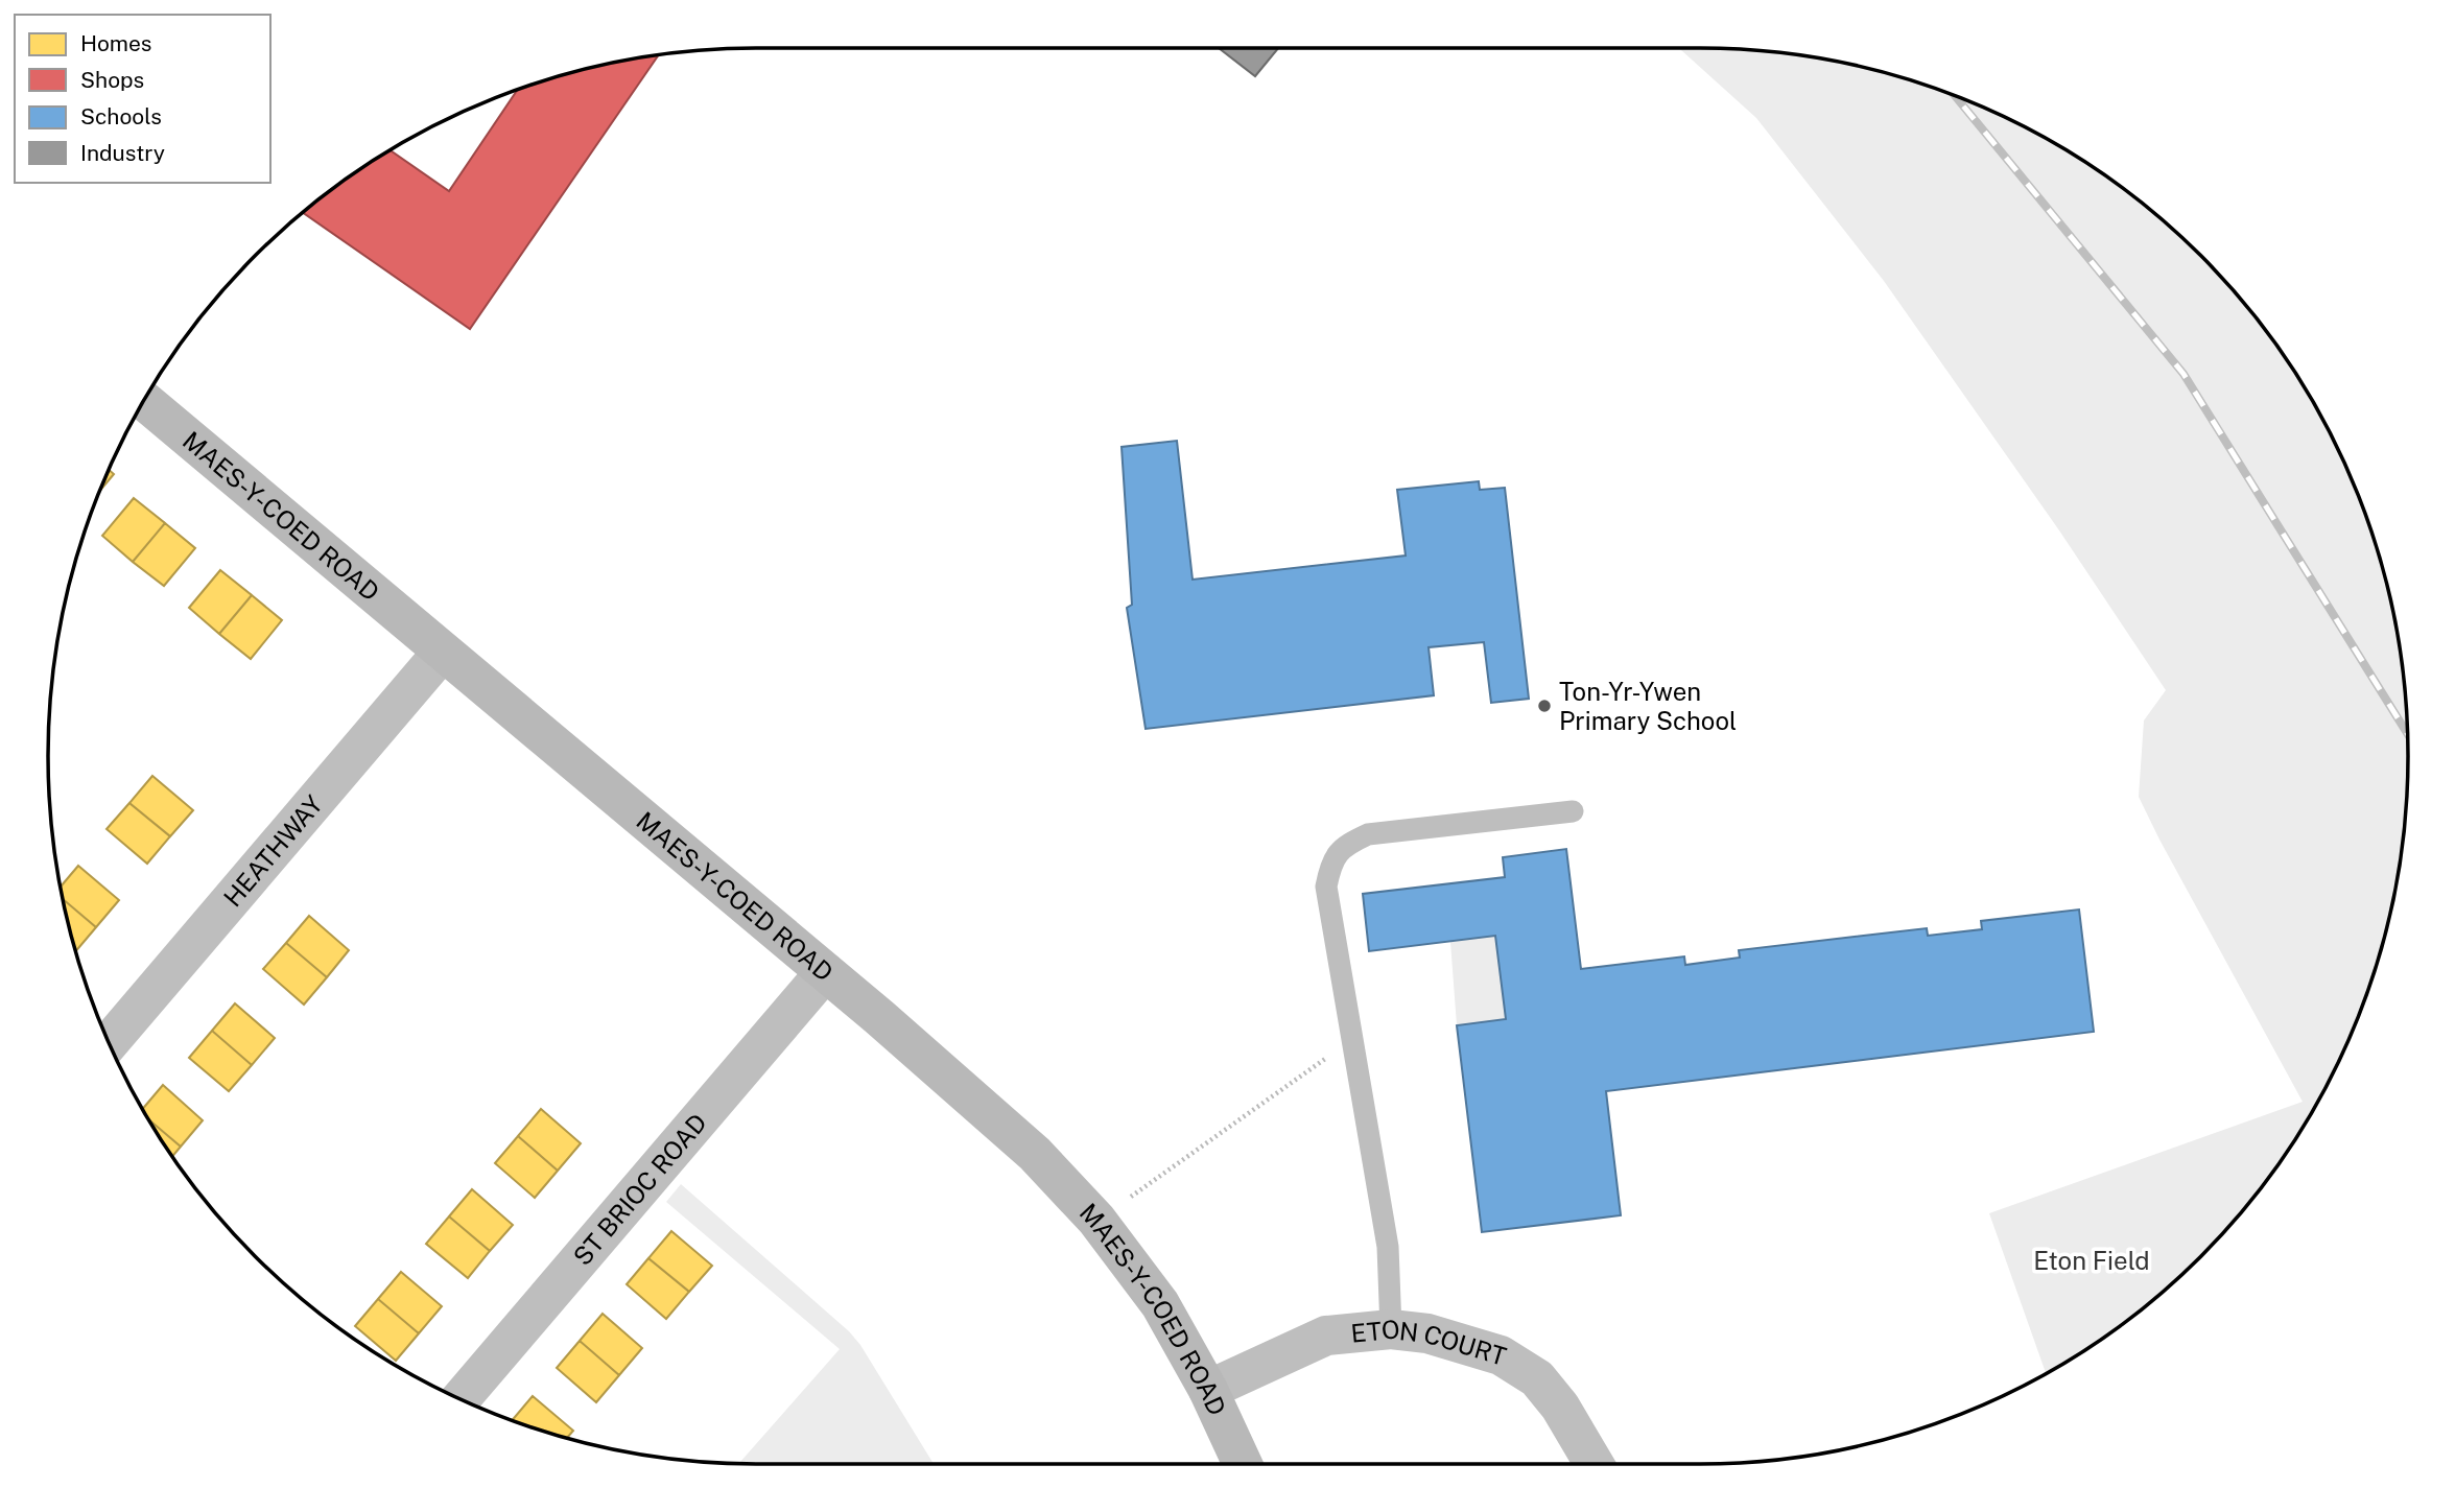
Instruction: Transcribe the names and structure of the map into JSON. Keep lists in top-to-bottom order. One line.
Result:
{"streets":{"street":["MAES-Y-COED ROAD","HEATHWAY","ST BRIOC ROAD","ETON COURT"]},"crossings":[["MAES-Y-COED ROAD","HEATHWAY"],["MAES-Y-COED ROAD","ST BRIOC ROAD"],["MAES-Y-COED ROAD","ETON COURT"]],"parks":["Eton Field"],"places":["Ton-Yr-Ywen Primary School"],"legend":["Homes","Shops","Schools","Industry"]}
